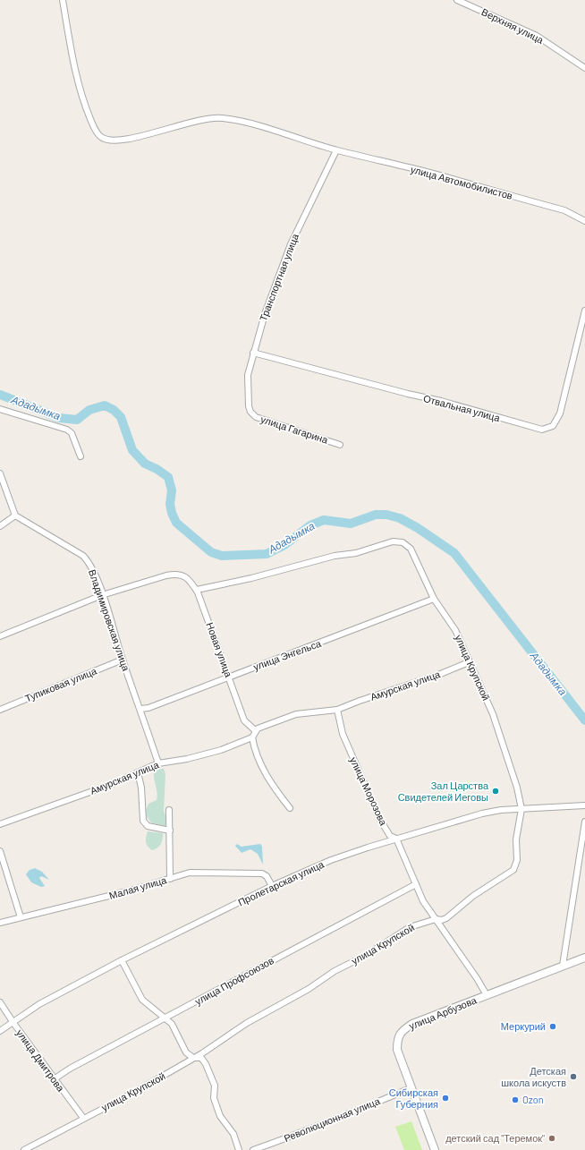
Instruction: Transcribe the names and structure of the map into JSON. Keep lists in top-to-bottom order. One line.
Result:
{"streets":{"street":["Верхняя улица","улица Автомобилистов","Транспортная улица","Отвальная улица","улица Гагарина","Владимировская улица","Новая улица","улица Энгельса","улица Крупской","Тупиковая улица","Амурская улица","улица Морозова","Пролетарская улица","Малая улица","улица Профсоюзов","улица Арбузова","улица Дмитрова","Революционная улица"]},"crossings":[["улица Автомобилистов","Транспортная улица"],["Транспортная улица","Отвальная улица"],["Транспортная улица","улица Гагарина"],["Владимировская улица","Новая улица"],["Владимировская улица","улица Энгельса"],["Владимировская улица","Тупиковая улица"],["Владимировская улица","Амурская улица"],["Новая улица","улица Энгельса"],["Новая улица","улица Крупской"],["Новая улица","Амурская улица"],["улица Энгельса","улица Крупской"],["улица Крупской","Амурская улица"],["улица Крупской","улица Морозова"],["улица Крупской","Пролетарская улица"],["улица Крупской","улица Дмитрова"],["Амурская улица","улица Морозова"],["улица Морозова","Пролетарская улица"],["улица Морозова","улица Профсоюзов"],["улица Морозова","улица Арбузова"],["Пролетарская улица","Малая улица"],["Пролетарская улица","улица Дмитрова"],["улица Профсоюзов","улица Дмитрова"],["улица Арбузова","Революционная улица"]],"water":["Ададымка"],"places":["Зал Царства Свидетелей Иеговы","Меркурий","Детская школа искуств","Сибирская Губерния","Ozon","детский сад \"Теремок\""]}
